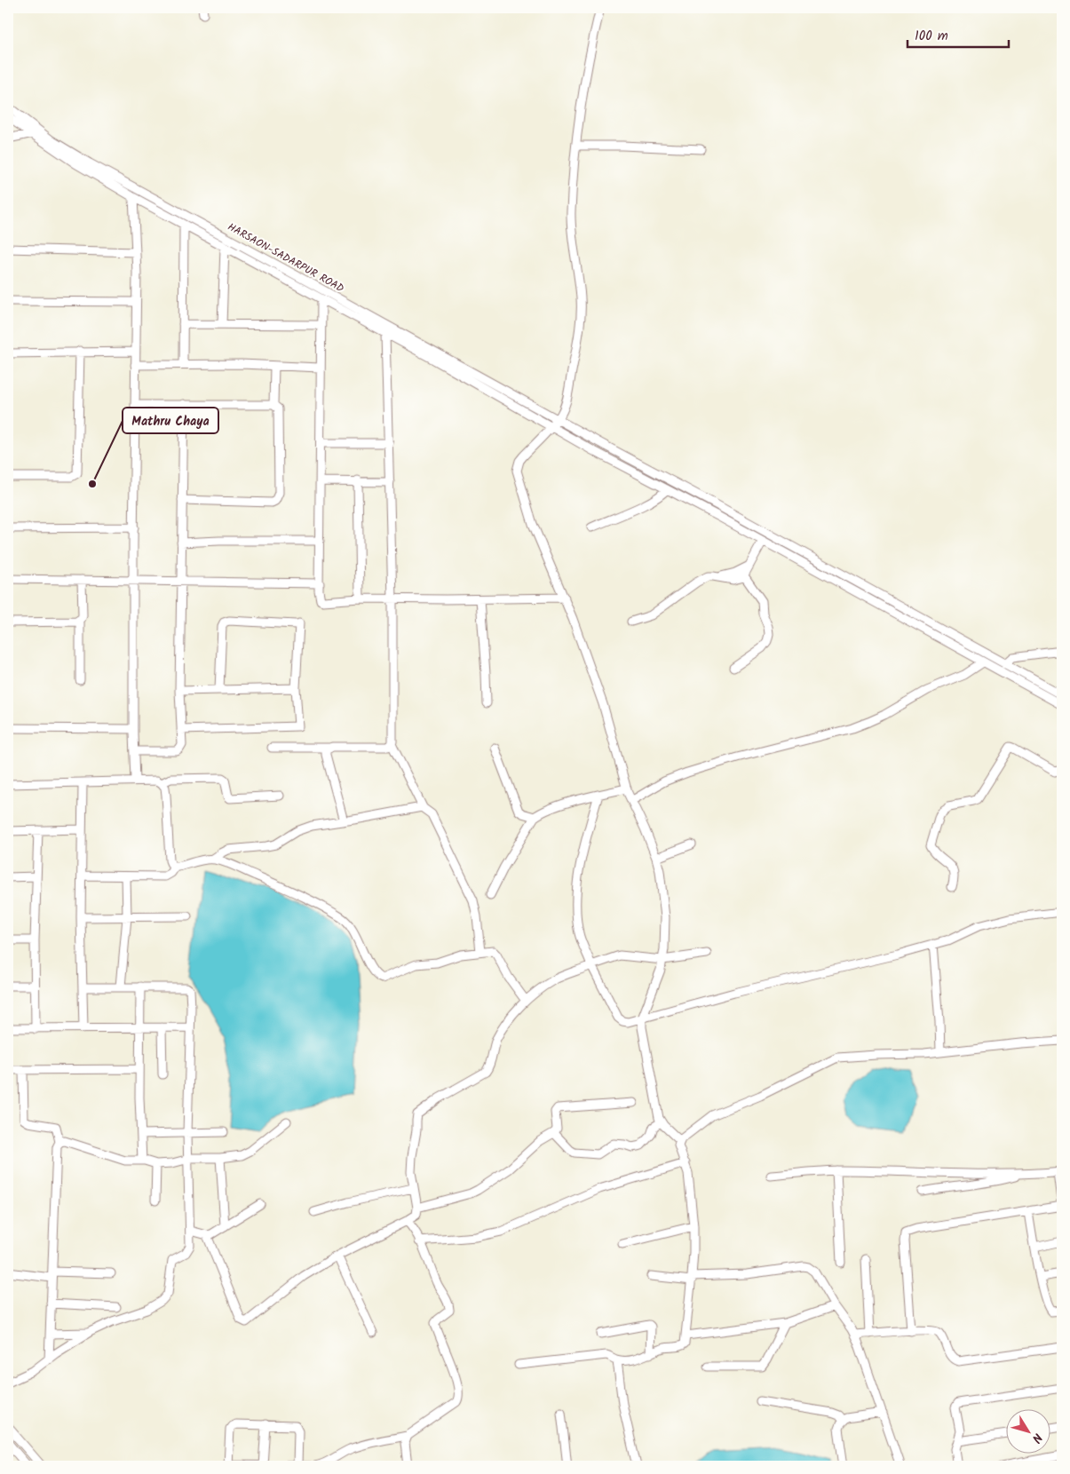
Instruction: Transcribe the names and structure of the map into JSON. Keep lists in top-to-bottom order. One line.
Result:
{"streets":{"street":["HARSAON-SADARPUR ROAD"]},"places":["Mathru Chaya"],"scale_bar":"100 m","north":"bottom right"}
